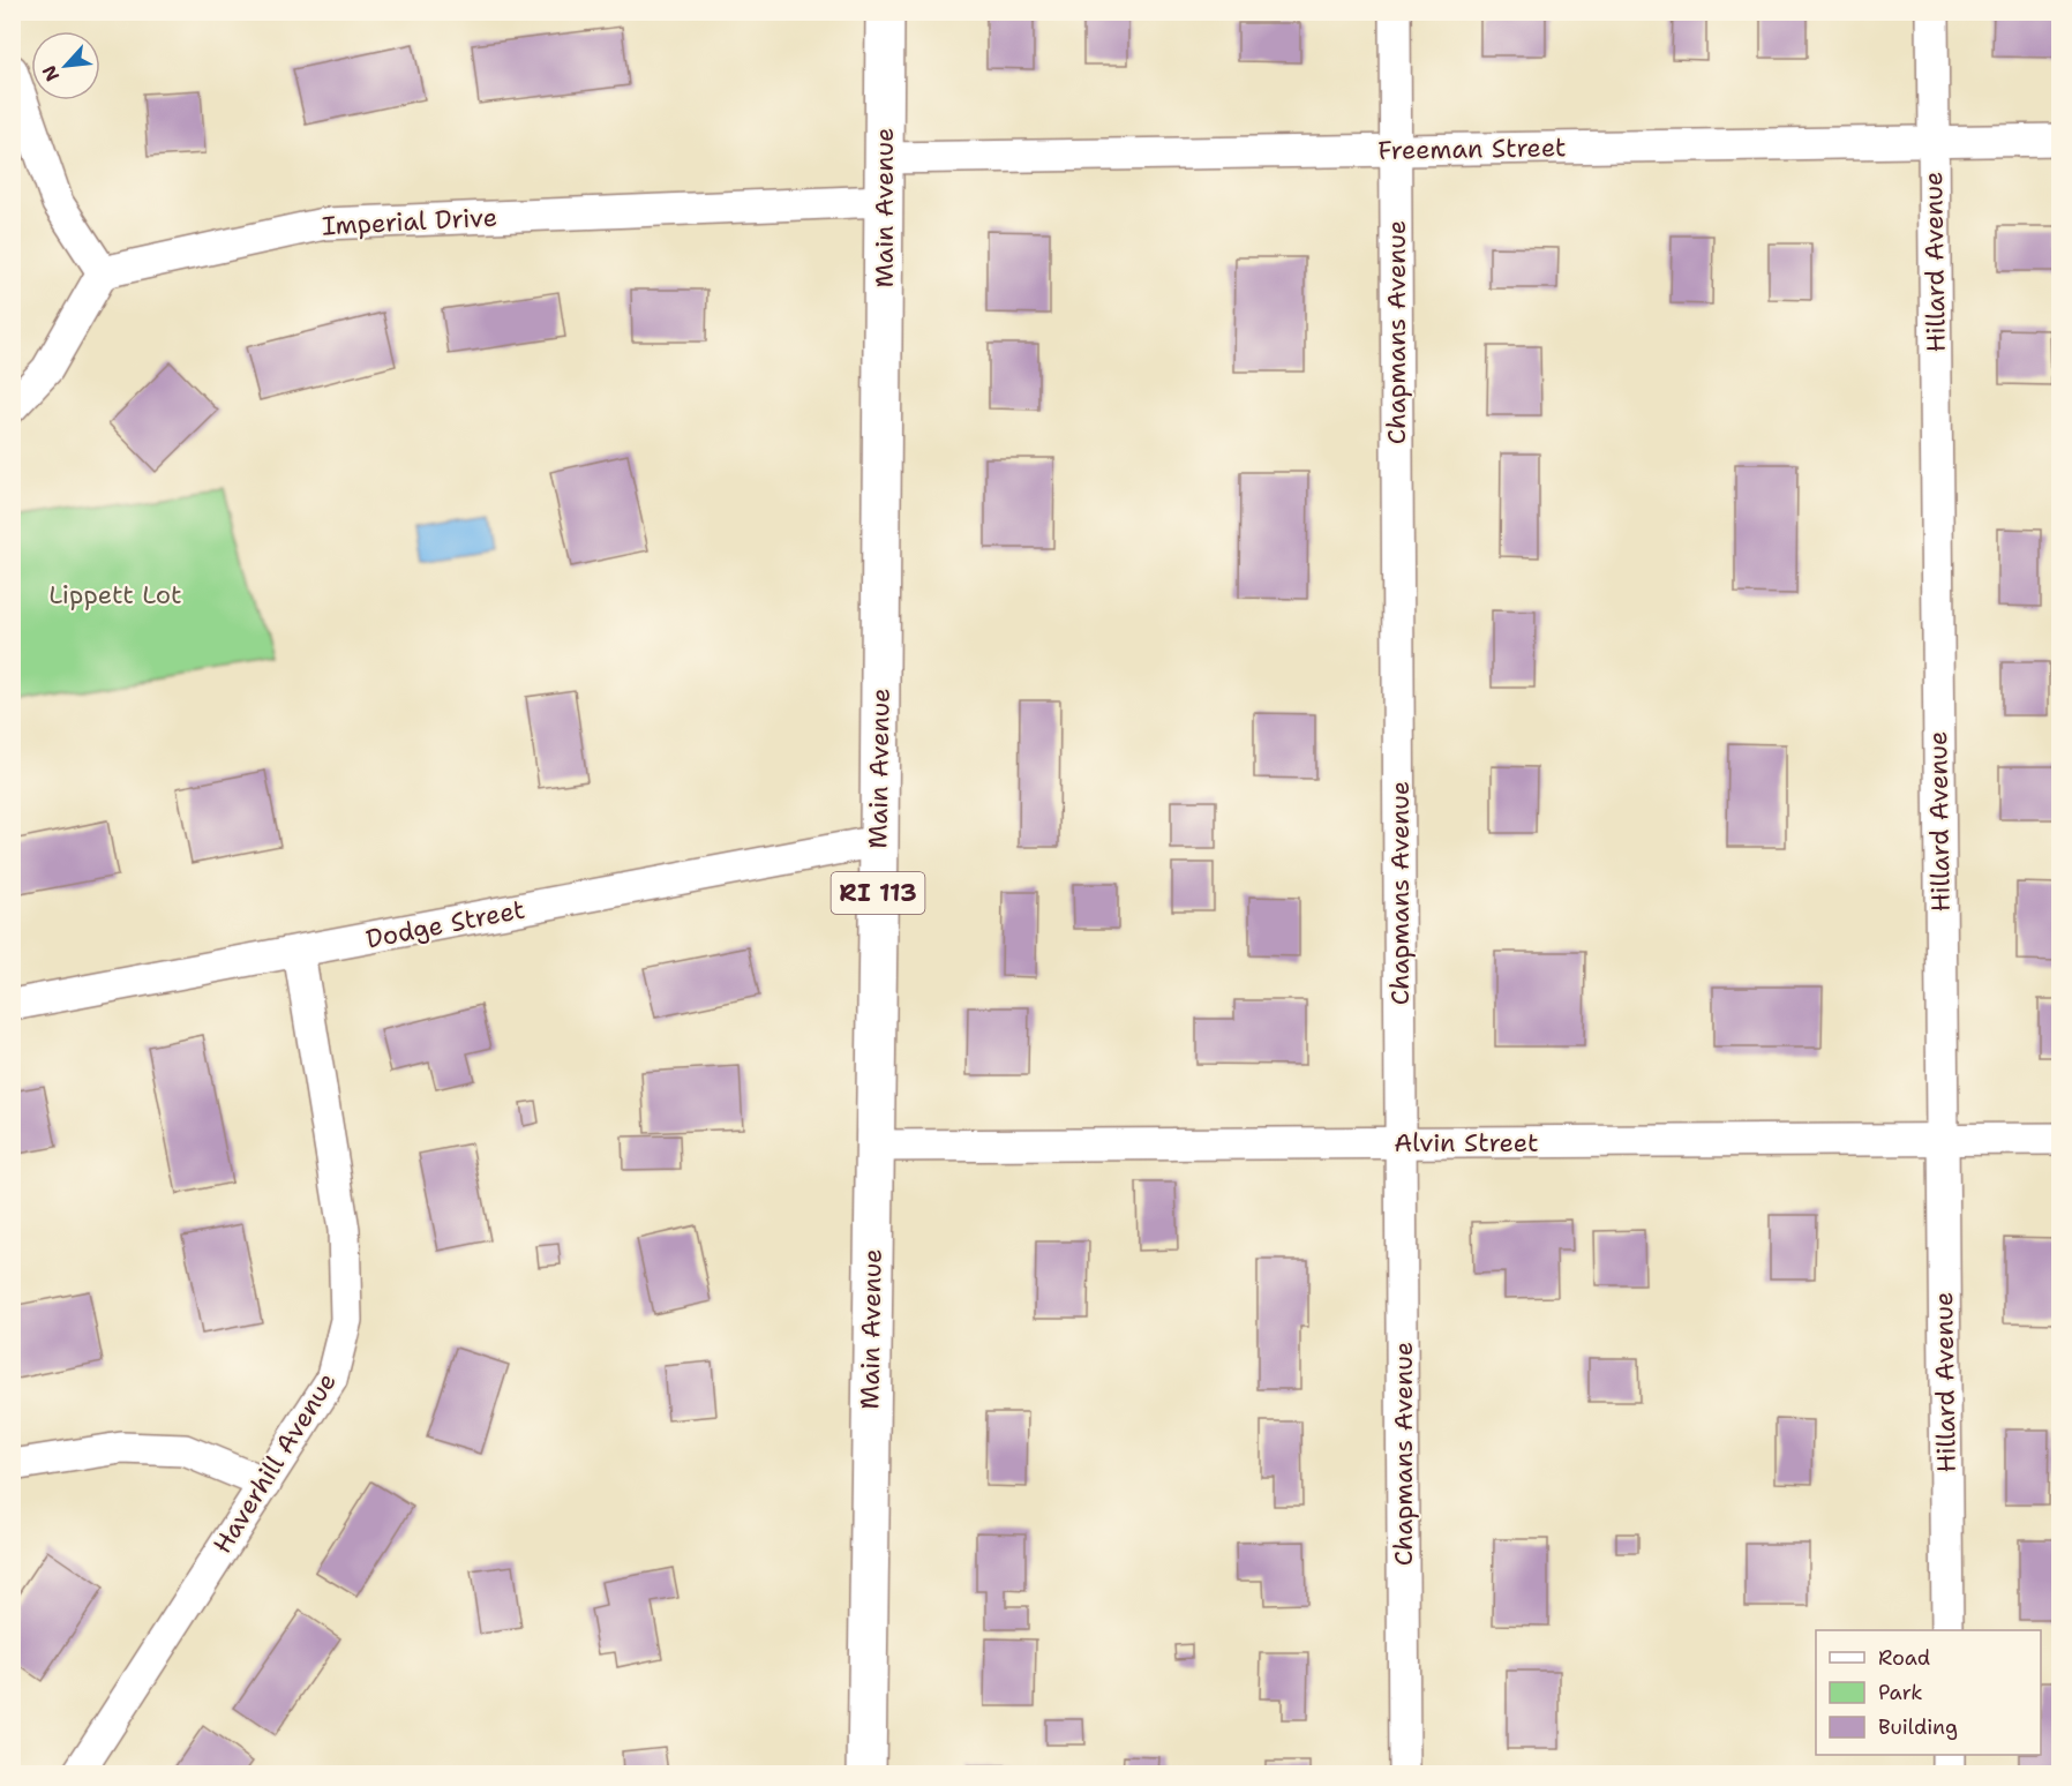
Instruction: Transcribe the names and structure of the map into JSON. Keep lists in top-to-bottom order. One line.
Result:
{"streets":{"main road":["Main Avenue","RI 113"],"street":["Freeman Street","Imperial Drive","Hillard Avenue","Chapmans Avenue","Dodge Street","Alvin Street","Haverhill Avenue"]},"crossings":[["Freeman Street","Main Avenue"],["Freeman Street","Hillard Avenue"],["Freeman Street","Chapmans Avenue"],["Main Avenue","Imperial Drive"],["Main Avenue","Dodge Street"],["Main Avenue","Alvin Street"],["Hillard Avenue","Alvin Street"],["Chapmans Avenue","Alvin Street"],["Dodge Street","Haverhill Avenue"]],"parks":["Lippett Lot"],"legend":["Road","Park","Building"],"north":"bottom left"}
